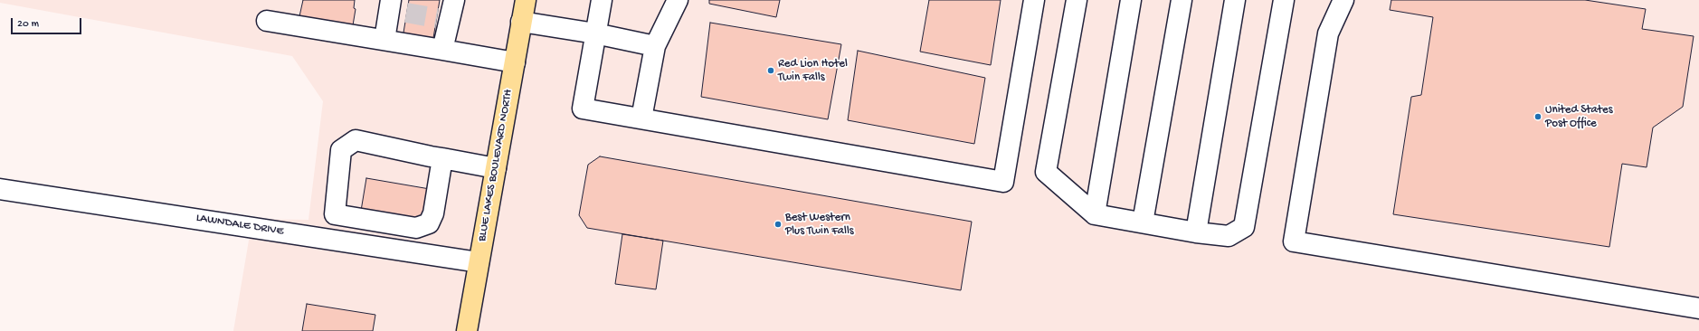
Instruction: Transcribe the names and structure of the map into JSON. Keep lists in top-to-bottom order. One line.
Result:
{"streets":{"main road":["BLUE LAKES BOULEVARD NORTH"],"street":["LAWNDALE DRIVE"]},"crossings":[["BLUE LAKES BOULEVARD NORTH","LAWNDALE DRIVE"]],"places":["Red Lion Hotel Twin Falls","United States Post Office","Best Western Plus Twin Falls"],"scale_bar":"20 m"}
